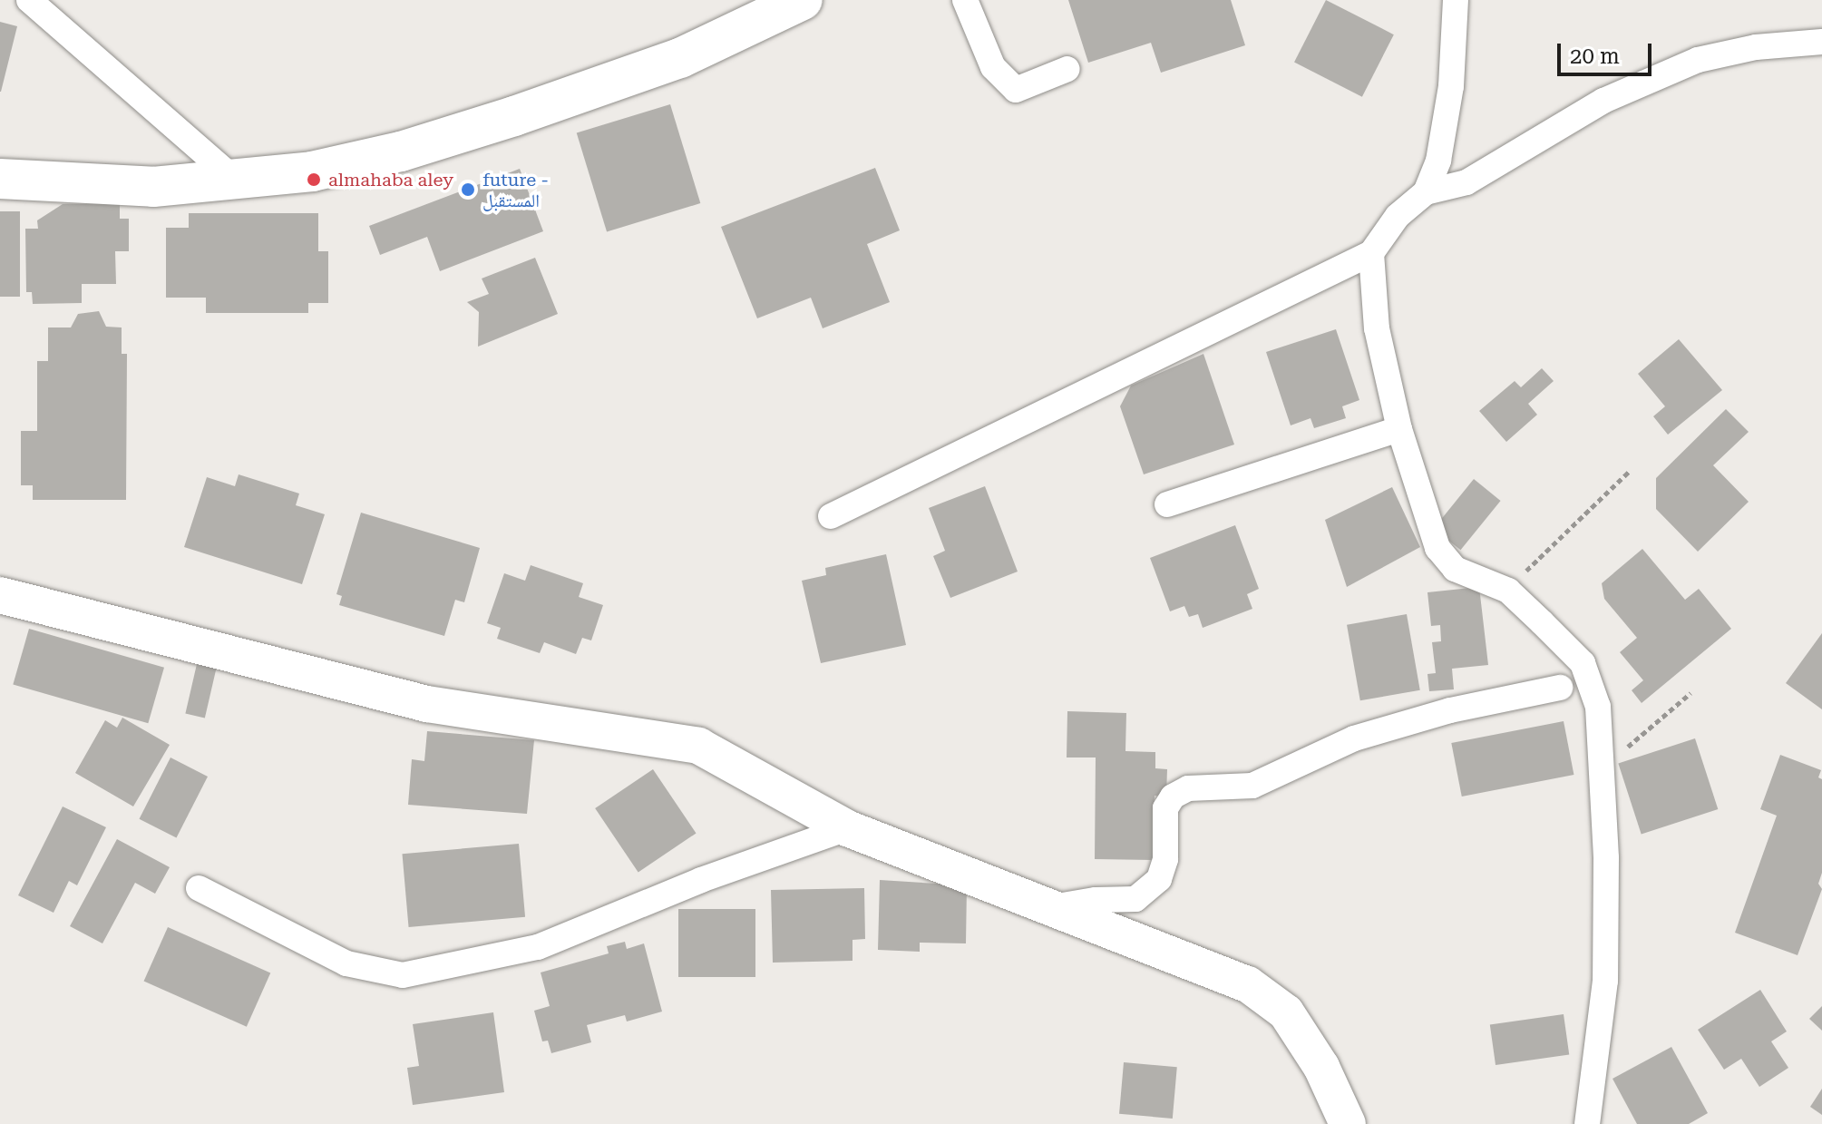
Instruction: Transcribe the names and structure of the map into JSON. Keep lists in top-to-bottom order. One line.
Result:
{"places":["almahaba aley","future - المستقبل"],"scale_bar":"20 m"}
